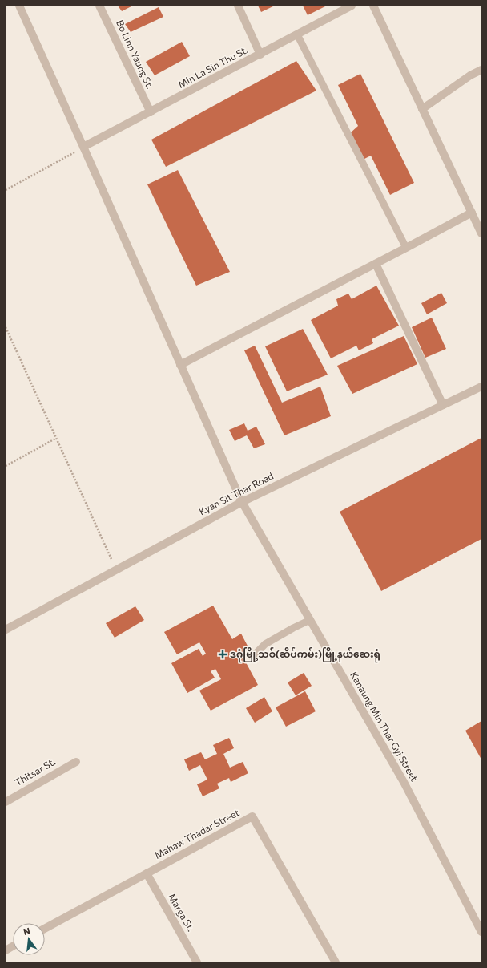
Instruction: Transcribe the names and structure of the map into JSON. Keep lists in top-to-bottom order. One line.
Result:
{"streets":{"street":["Bo Linn Yaung St.","Min La Sin Thu St.","Kyan Sit Thar Road","Kanaung Min Thar Gyi Street","Thitsar St.","Mahaw Thadar Street","Marga St."]},"crossings":[["Bo Linn Yaung St.","Min La Sin Thu St."],["Min La Sin Thu St.","Kanaung Min Thar Gyi Street"],["Kyan Sit Thar Road","Kanaung Min Thar Gyi Street"],["Mahaw Thadar Street","Marga St."]],"places":{"health":["ဒဂုံမြို့သစ်(ဆိပ်ကမ်း)မြို့နယ်ဆေးရုံ"]},"north":"top"}
